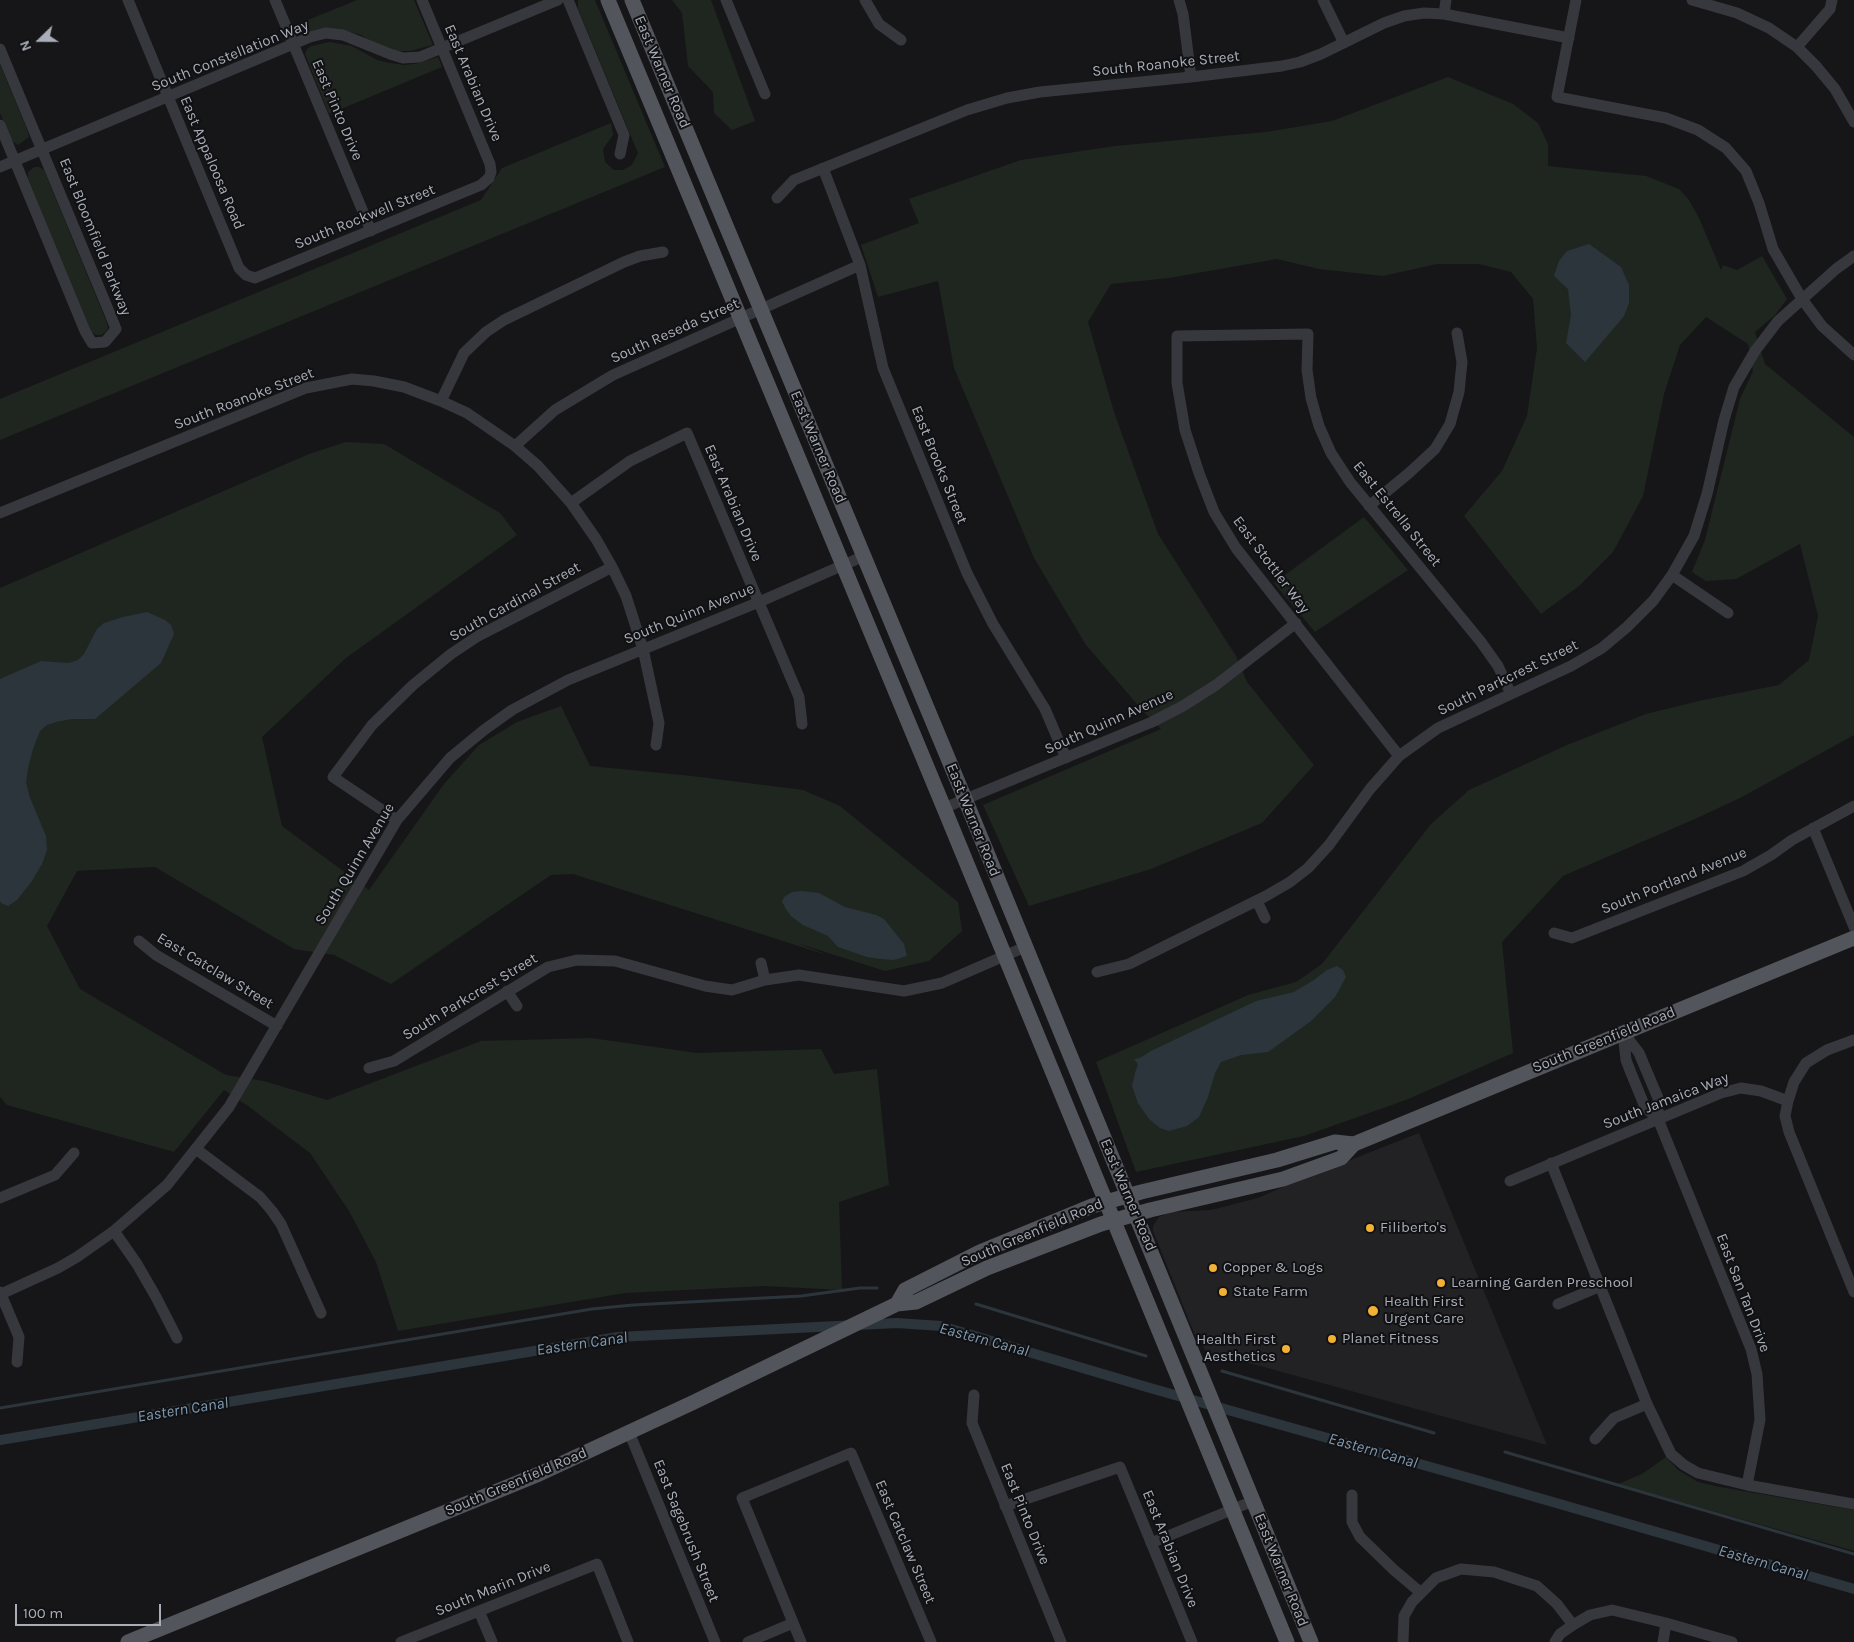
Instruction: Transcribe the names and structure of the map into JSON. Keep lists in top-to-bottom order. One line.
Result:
{"streets":{"main road":["East Warner Road","South Greenfield Road"],"street":["South Constellation Way","South Roanoke Street","East Arabian Drive","East Pinto Drive","East Appaloosa Road","South Rockwell Street","East Bloomfield Parkway","South Reseda Street","East Brooks Street","East Estrella Street","East Stottler Way","South Cardinal Street","South Quinn Avenue","South Parkcrest Street","South Portland Avenue","East Catclaw Street","South Jamaica Way","East San Tan Drive","East Sagebrush Street","South Marin Drive"]},"crossings":[["South Constellation Way","East Arabian Drive"],["South Constellation Way","East Pinto Drive"],["South Constellation Way","East Appaloosa Road"],["South Constellation Way","East Bloomfield Parkway"],["South Roanoke Street","East Brooks Street"],["East Warner Road","South Reseda Street"],["East Warner Road","South Quinn Avenue"],["East Warner Road","South Parkcrest Street"],["East Warner Road","South Greenfield Road"],["East Arabian Drive","East Pinto Drive"],["East Arabian Drive","South Rockwell Street"],["East Arabian Drive","South Quinn Avenue"],["East Pinto Drive","South Rockwell Street"],["East Appaloosa Road","South Rockwell Street"],["South Reseda Street","East Brooks Street"],["East Brooks Street","South Quinn Avenue"],["East Estrella Street","East Stottler Way"],["East Estrella Street","South Parkcrest Street"],["East Stottler Way","South Quinn Avenue"],["East Stottler Way","South Parkcrest Street"],["South Cardinal Street","South Quinn Avenue"],["South Quinn Avenue","East Catclaw Street"],["South Greenfield Road","East San Tan Drive"],["South Greenfield Road","East Sagebrush Street"],["South Jamaica Way","East San Tan Drive"]],"water":["Eastern Canal"],"places":["Filiberto's","Copper & Logs","Learning Garden Preschool","State Farm","Health First Urgent Care","Planet Fitness","Health First Aesthetics"],"scale_bar":"100 m","north":"left"}
